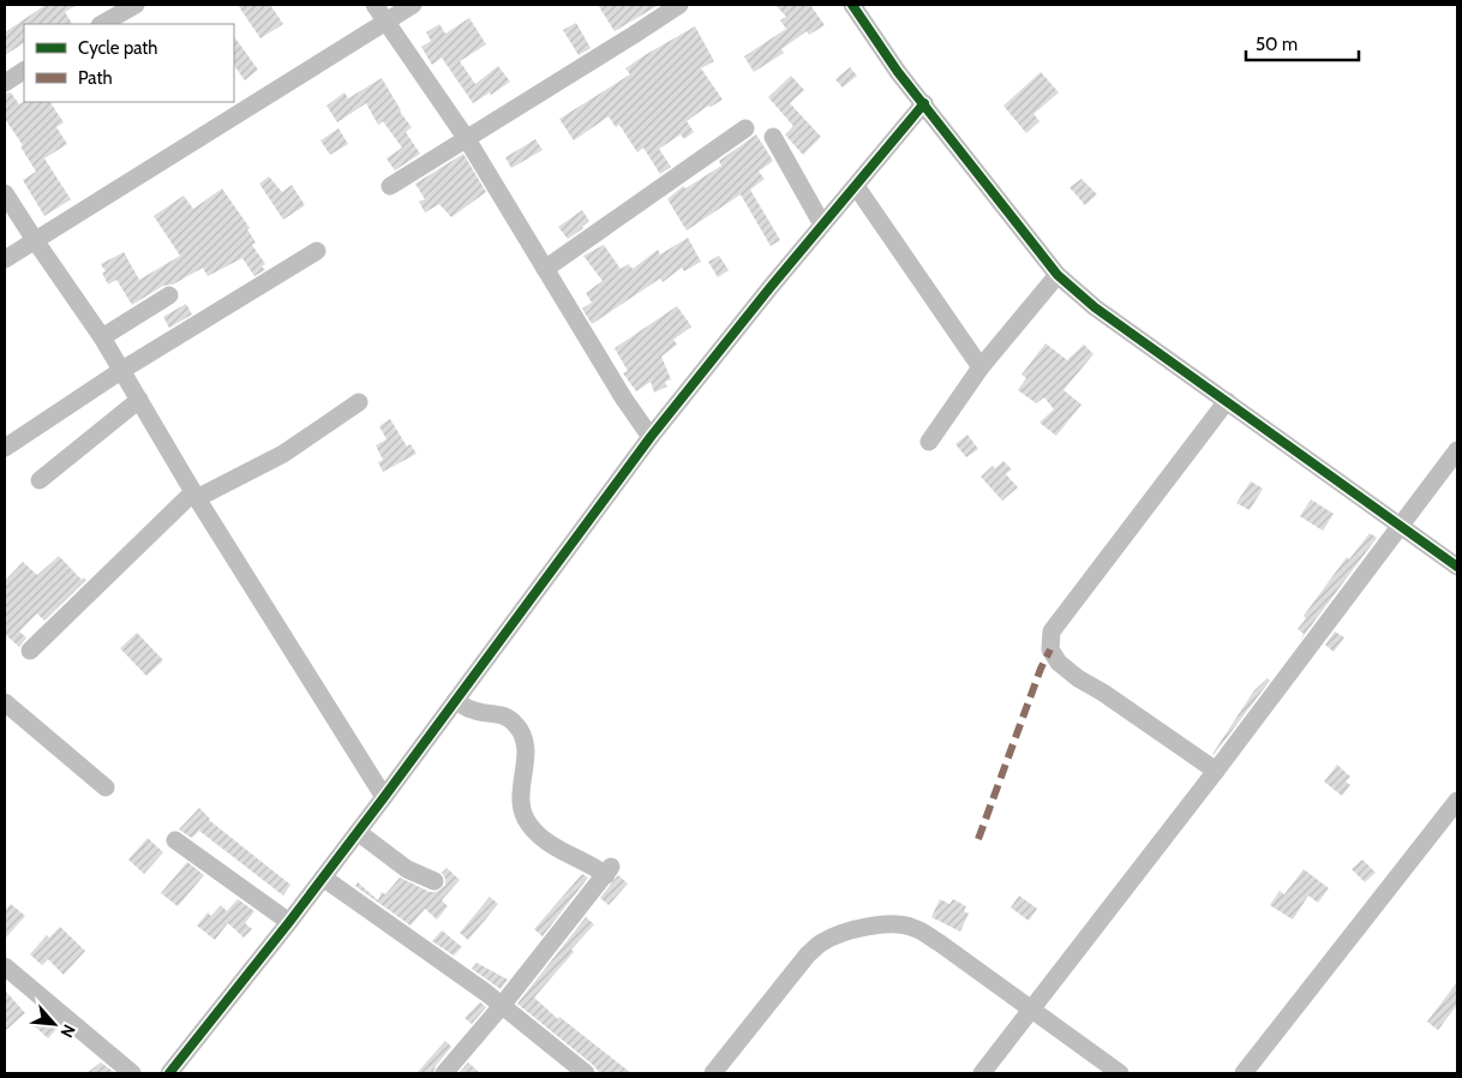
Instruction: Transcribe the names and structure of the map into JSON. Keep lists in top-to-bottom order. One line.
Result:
{"legend":["Cycle path","Path"],"scale_bar":"50 m","north":"bottom right"}
